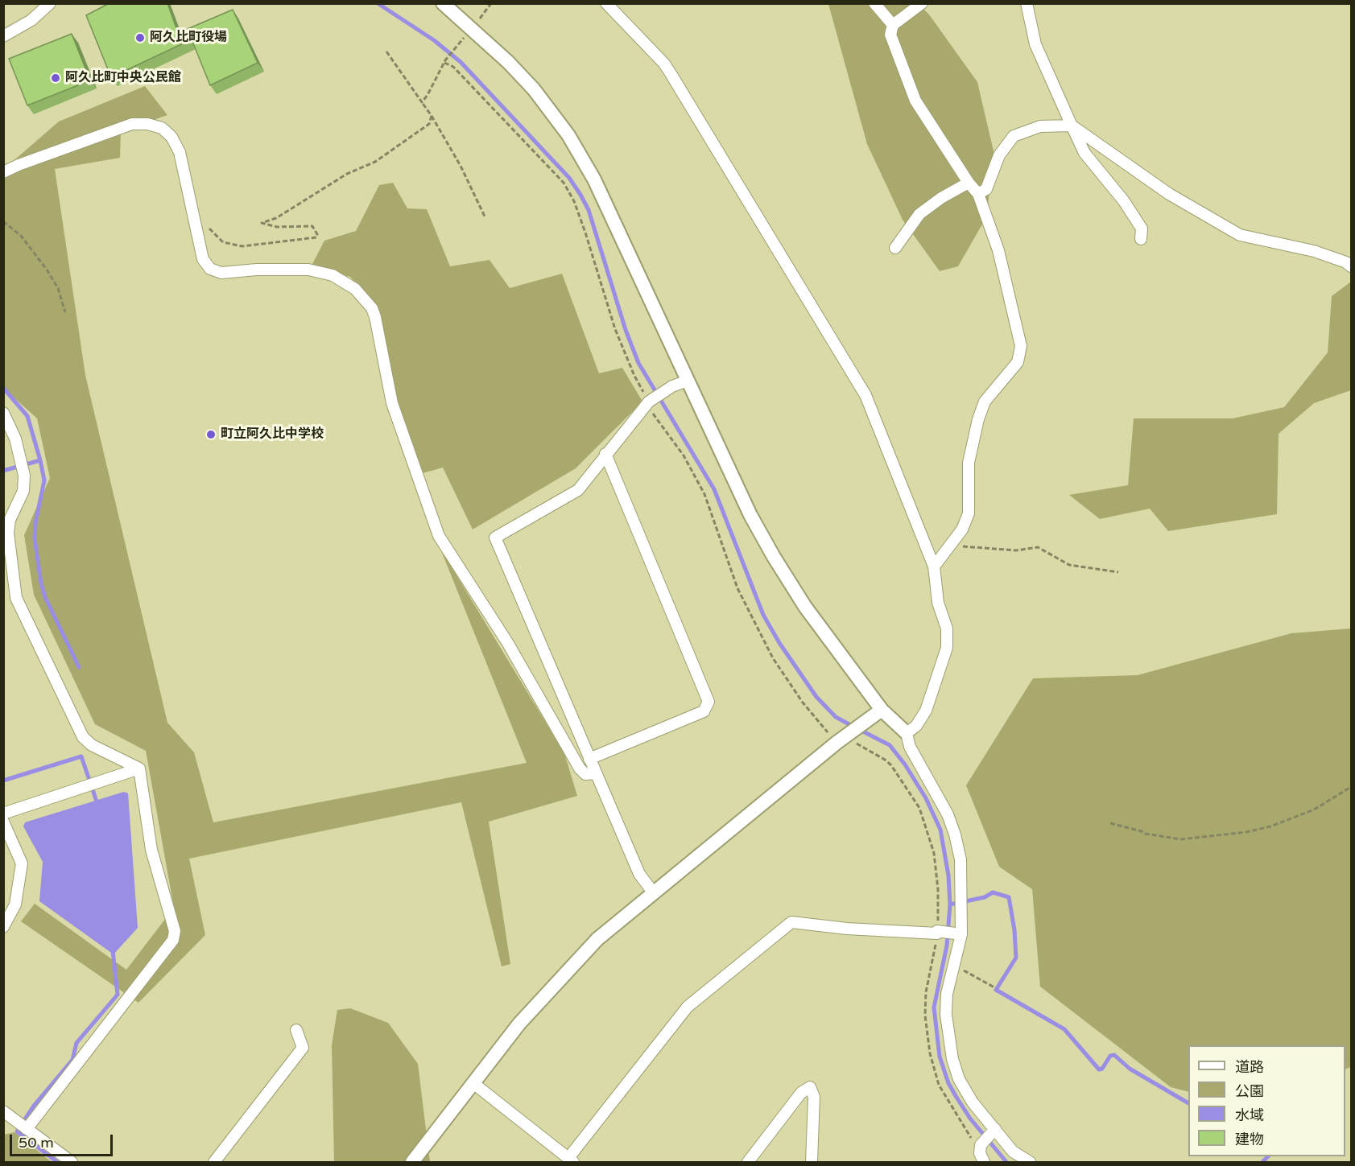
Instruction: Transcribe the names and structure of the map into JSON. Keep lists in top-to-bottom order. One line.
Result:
{"places":["阿久比町役場","阿久比町中央公民館","町立阿久比中学校"],"legend":["道路","公園","水域","建物"],"scale_bar":"50 m"}
